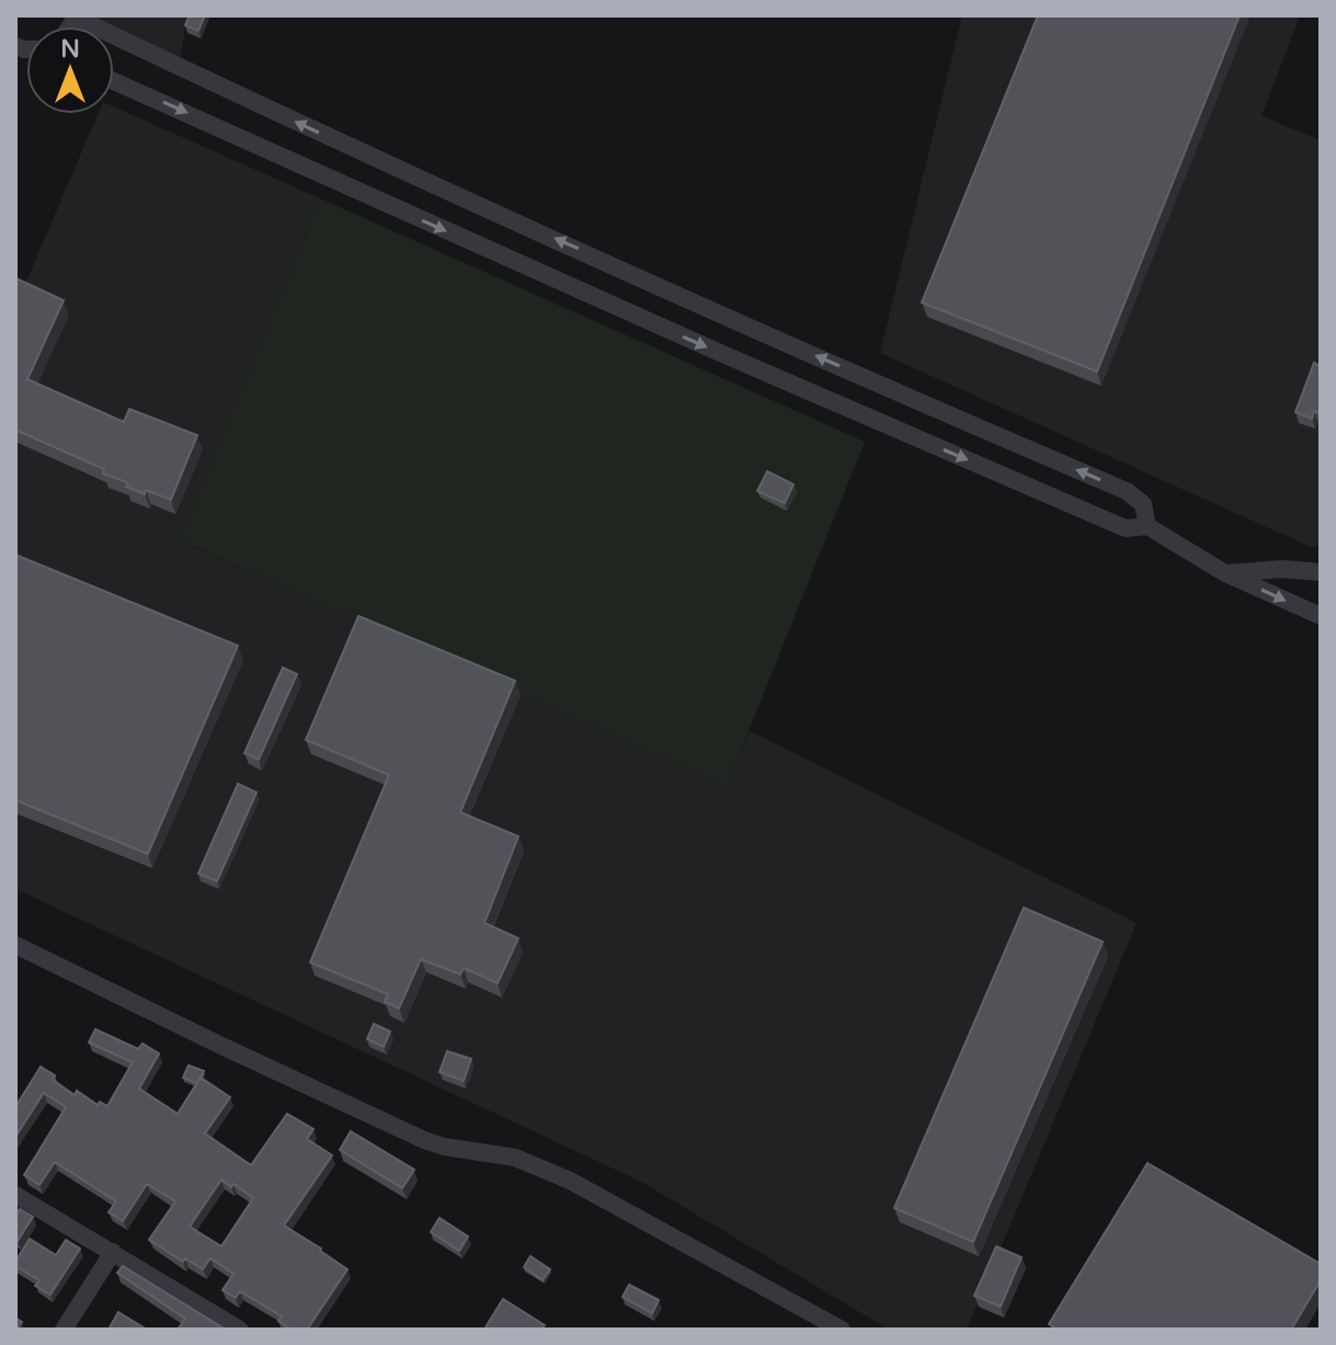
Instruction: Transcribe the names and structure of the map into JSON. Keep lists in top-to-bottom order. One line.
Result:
{"north":"top"}
